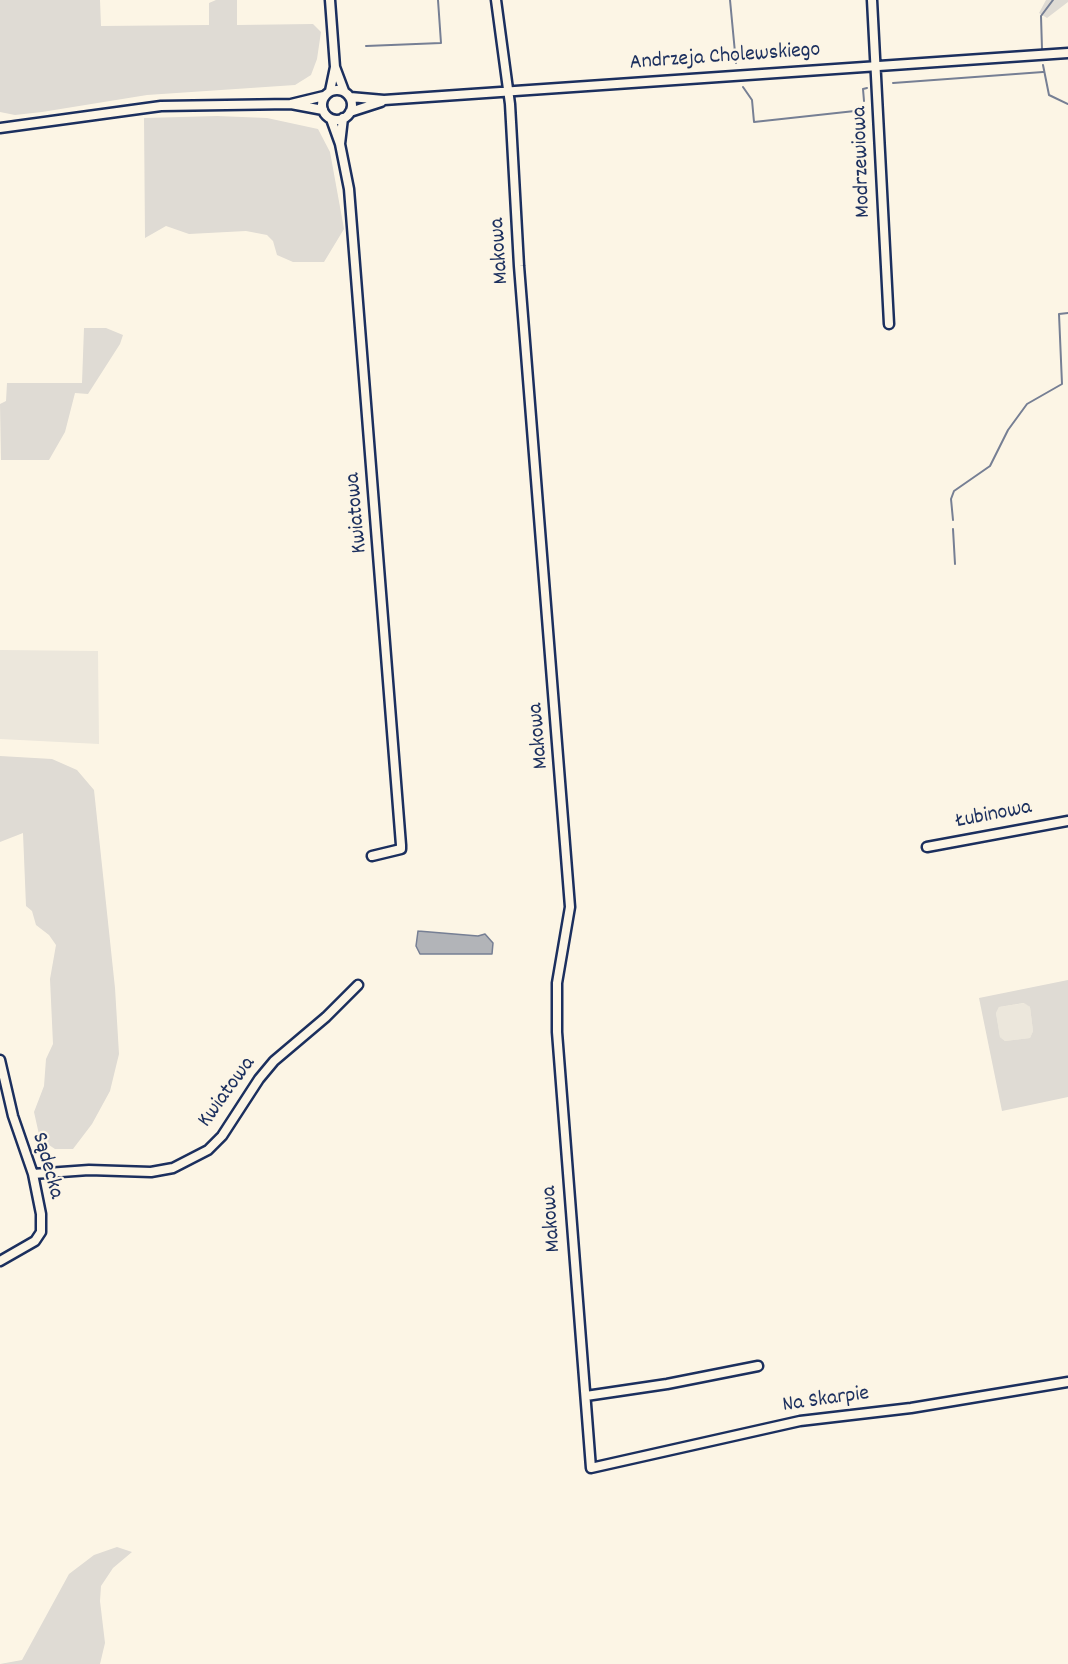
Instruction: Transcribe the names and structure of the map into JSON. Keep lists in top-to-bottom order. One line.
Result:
{"streets":{"street":["Andrzeja Cholewskiego","Modrzewiowa","Makowa","Kwiatowa","Łubinowa","Sądecka","Na Skarpie"]},"crossings":[["Andrzeja Cholewskiego","Modrzewiowa"],["Andrzeja Cholewskiego","Makowa"],["Andrzeja Cholewskiego","Kwiatowa"],["Makowa","Na Skarpie"],["Kwiatowa","Sądecka"]]}
